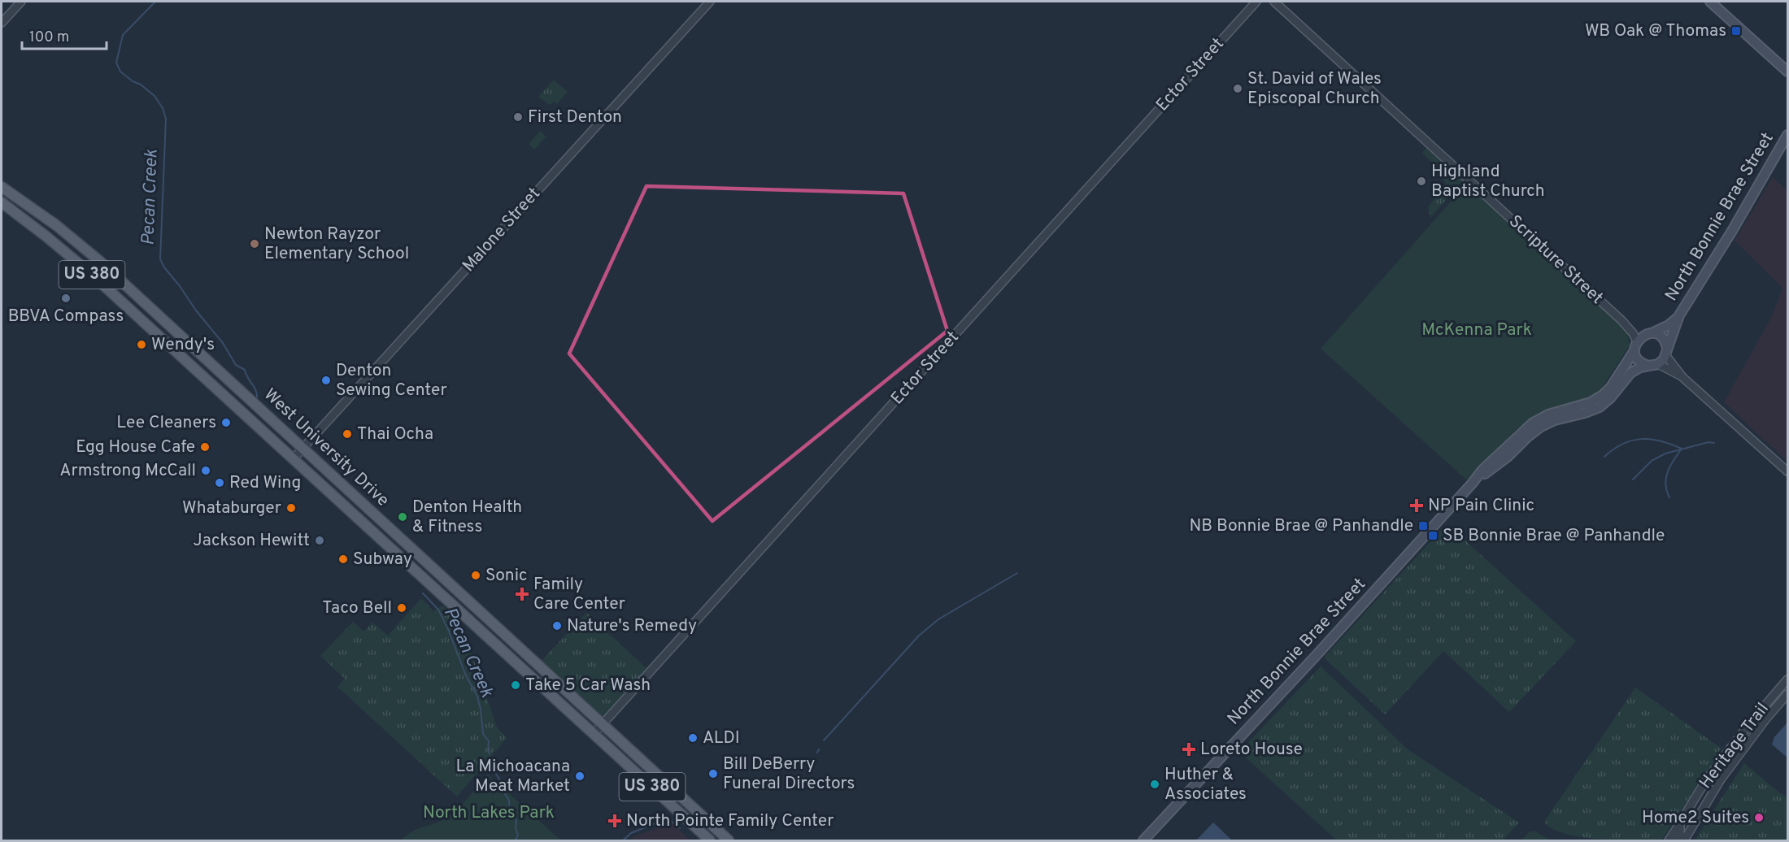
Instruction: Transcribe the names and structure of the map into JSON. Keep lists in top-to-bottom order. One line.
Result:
{"streets":{"main road":["North Bonnie Brae Street","US 380","West University Drive"],"street":["Ector Street","Malone Street","Scripture Street","Heritage Trail"]},"crossings":[["Ector Street","West University Drive"],["North Bonnie Brae Street","Scripture Street"],["Malone Street","West University Drive"]],"water":["Pecan Creek"],"parks":["McKenna Park","North Lakes Park"],"places":{"transit":["WB Oak @ Thomas","NB Bonnie Brae @ Panhandle","SB Bonnie Brae @ Panhandle"],"other":["St. David of Wales Episcopal Church","First Denton","Highland Baptist Church","Newton Rayzor Elementary School","BBVA Compass","Wendy's","Denton Sewing Center","Lee Cleaners","Thai Ocha","Egg House Cafe","Armstrong McCall","Red Wing","Whataburger","Denton Health & Fitness","Jackson Hewitt","Subway","Sonic","Taco Bell","Nature's Remedy","Take 5 Car Wash","ALDI","Bill DeBerry Funeral Directors","La Michoacana Meat Market","Huther & Associates","Home2 Suites"],"health":["NP Pain Clinic","Family Care Center","Loreto House","North Pointe Family Center"]},"scale_bar":"100 m"}
